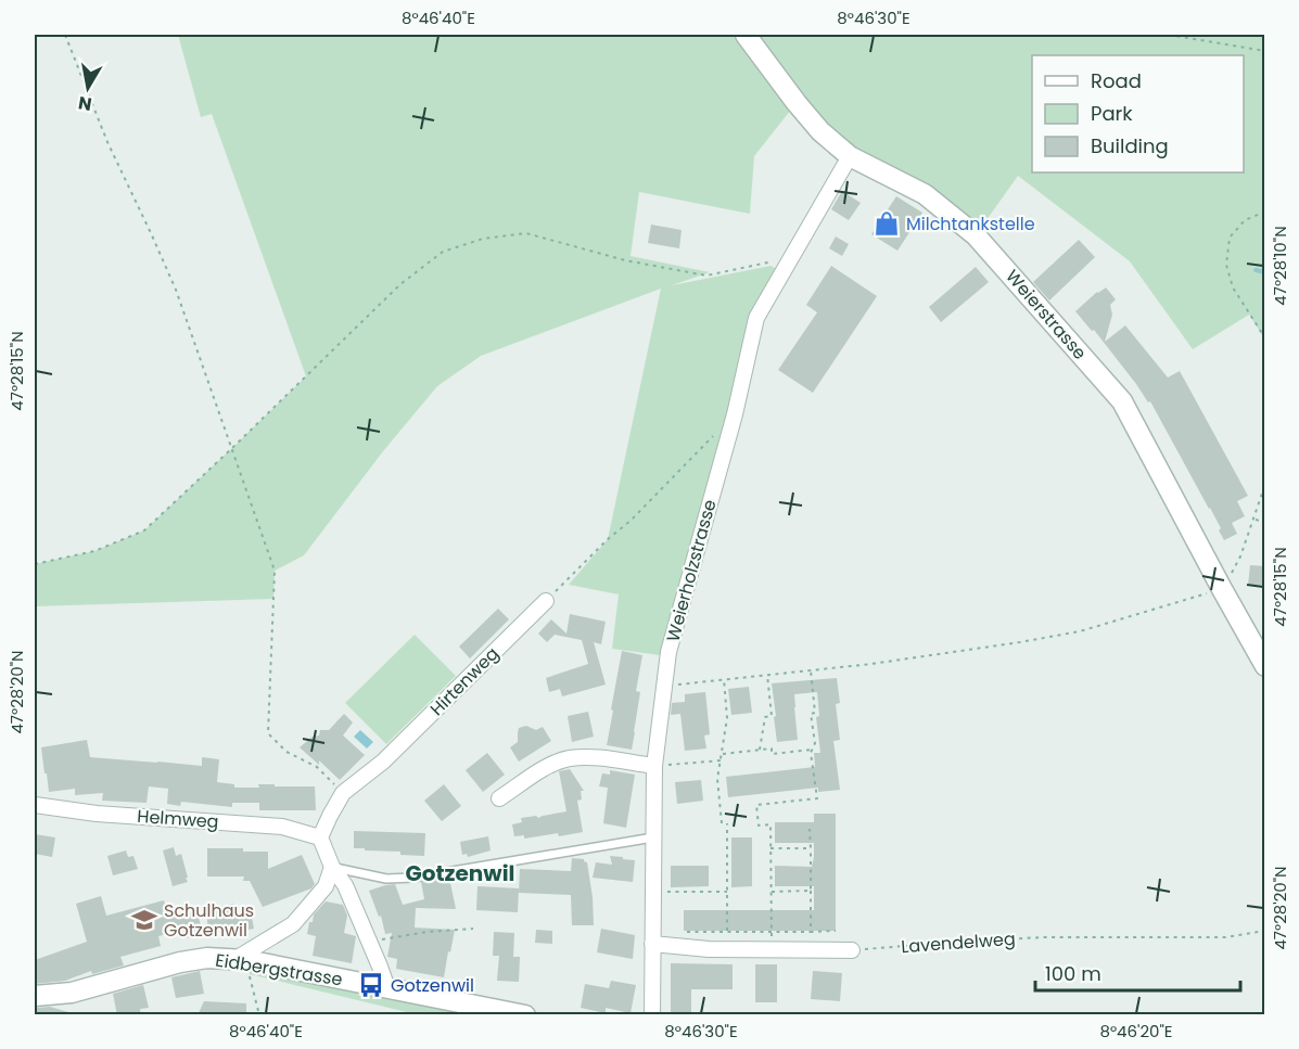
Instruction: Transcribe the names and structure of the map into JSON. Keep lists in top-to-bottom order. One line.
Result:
{"streets":{"street":["Weierstrasse","Weierholzstrasse","Hirtenweg","Helmweg","Eidbergstrasse"],"path":["Lavendelweg"]},"crossings":[["Weierstrasse","Weierholzstrasse"],["Hirtenweg","Helmweg"]],"districts":["Gotzenwil"],"places":{"shop":["Milchtankstelle"],"school or university":["Schulhaus Gotzenwil"],"bus stop":["Gotzenwil"]},"legend":["Road","Park","Building"],"scale_bar":"100 m","north":"bottom","coordinates":["8°46'40\"E","8°46'30\"E","47°28'10\"N","47°28'15\"N","47°28'20\"N","8°46'20\"E"]}
